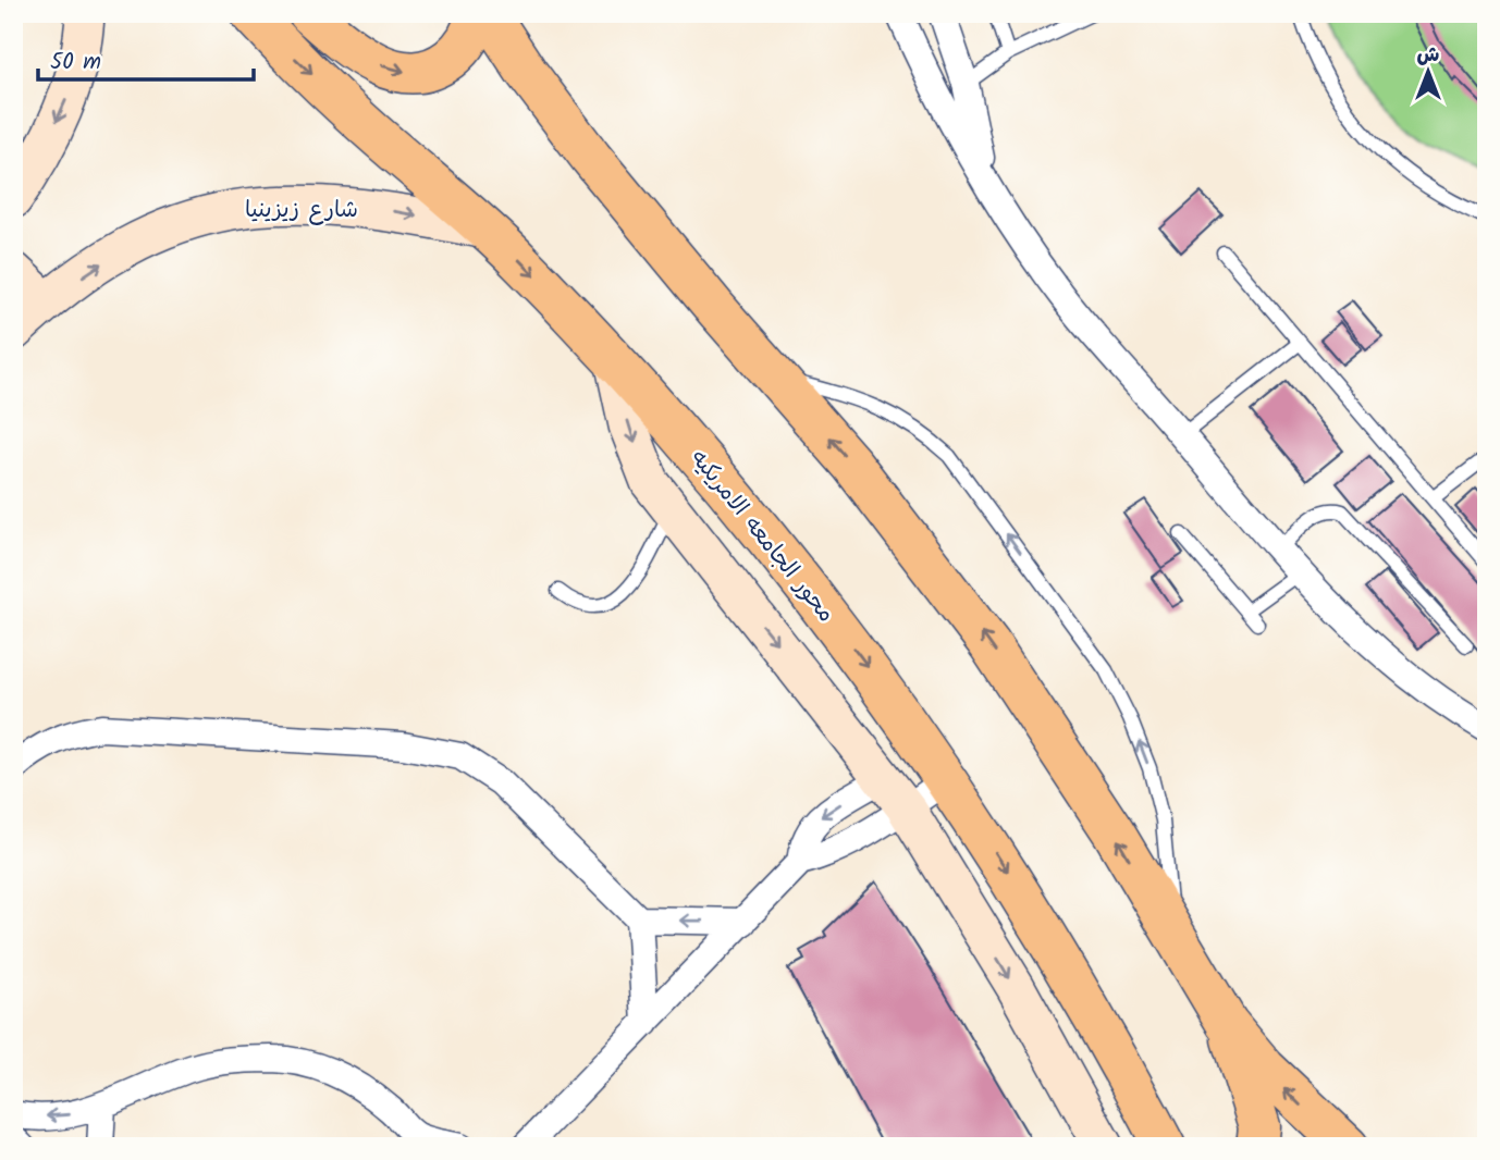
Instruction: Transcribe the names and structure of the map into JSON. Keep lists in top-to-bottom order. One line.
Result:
{"streets":{"main road":["محور الجامعه الامريكيه"],"street":["شارع زيزينيا"]},"crossings":[["شارع زيزينيا","محور الجامعه الامريكيه"]],"one_way":["شارع زيزينيا"],"scale_bar":"50 m","north":"top"}
